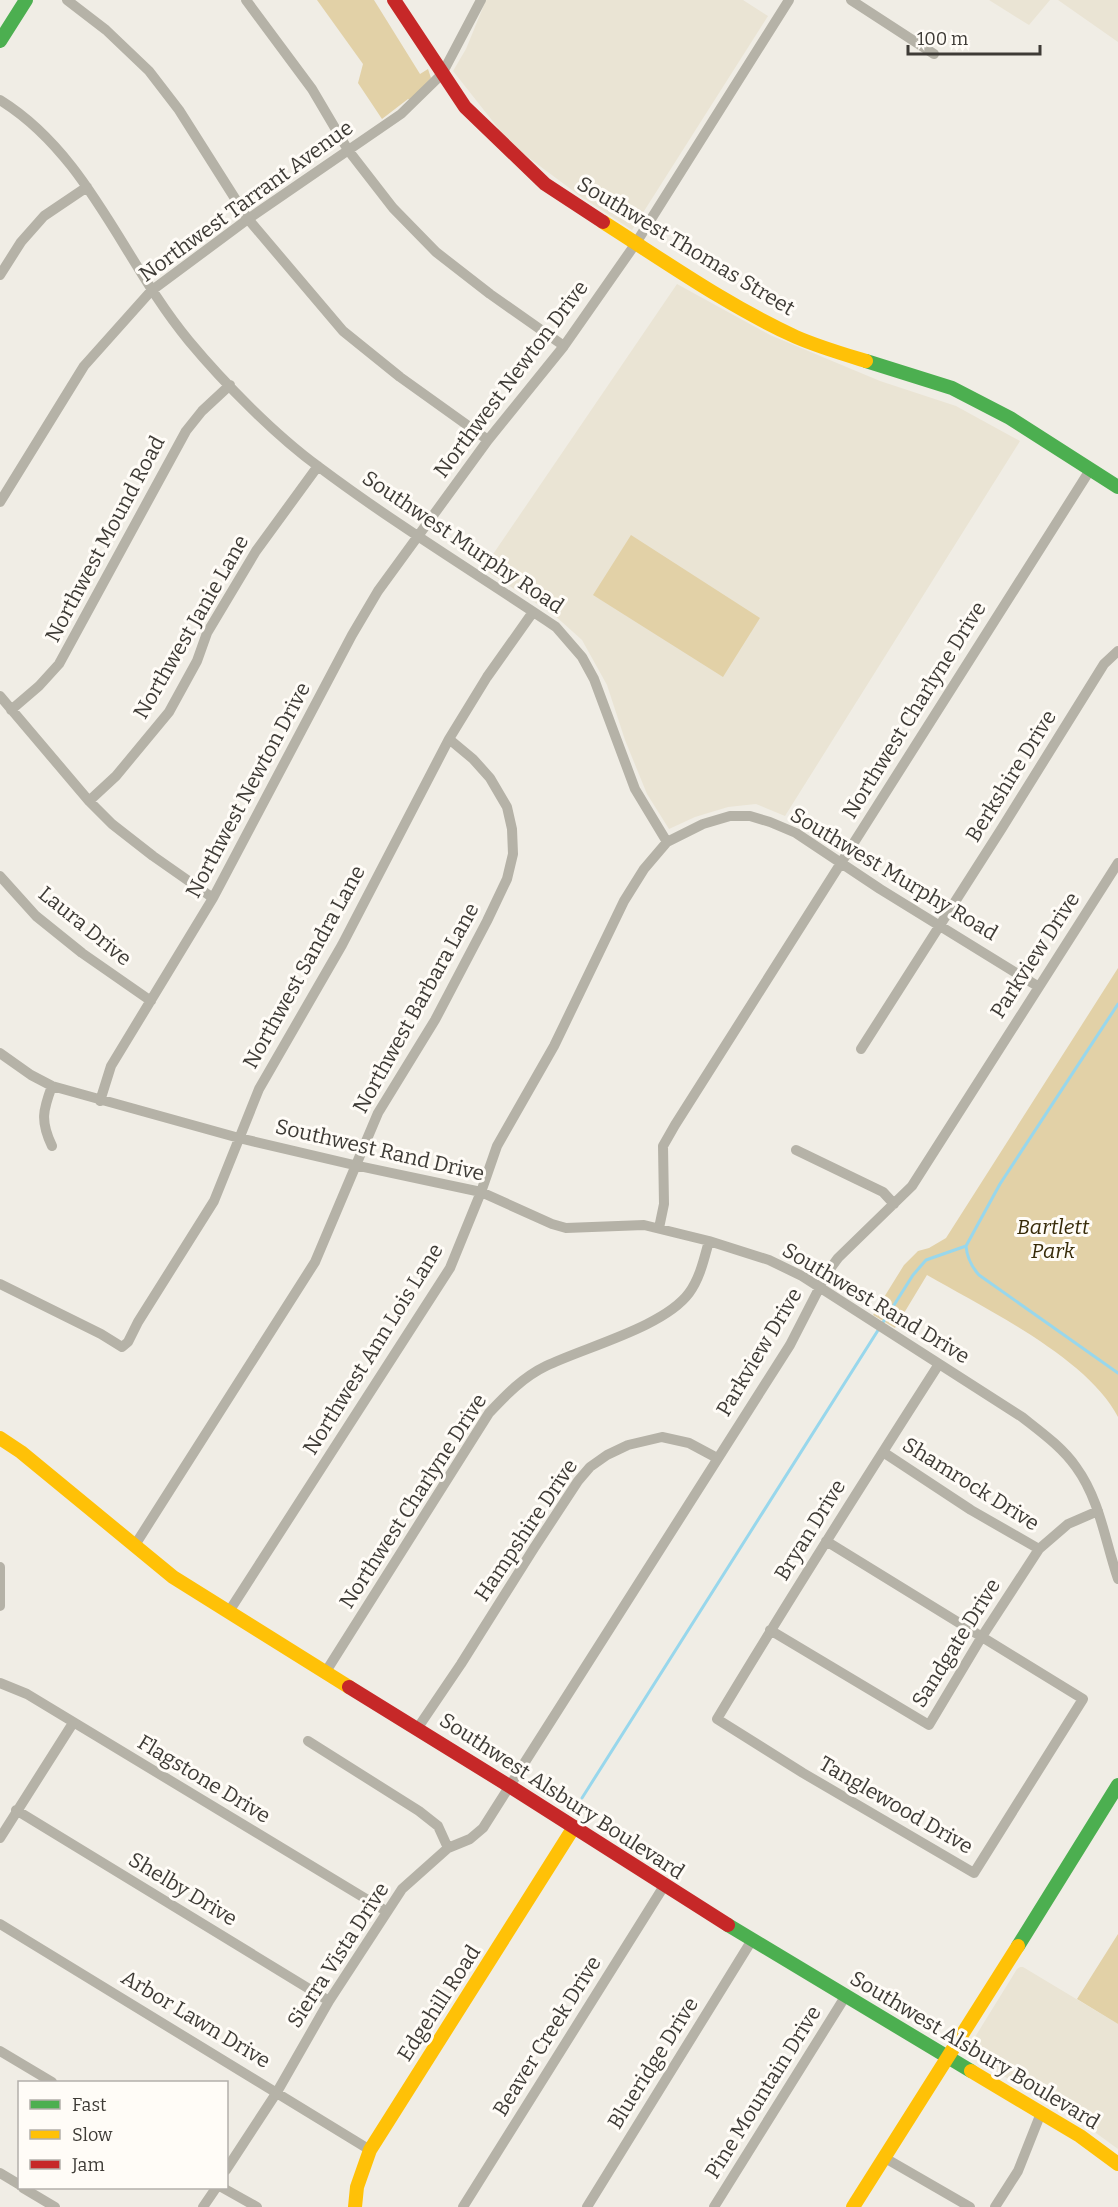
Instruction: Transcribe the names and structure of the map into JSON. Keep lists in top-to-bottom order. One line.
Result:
{"streets":{"street":["Northwest Tarrant Avenue","Southwest Thomas Street","Northwest Newton Drive","Northwest Mound Road","Southwest Murphy Road","Northwest Janie Lane","Northwest Charlyne Drive","Berkshire Drive","Laura Drive","Parkview Drive","Northwest Sandra Lane","Northwest Barbara Lane","Southwest Rand Drive","Northwest Ann Lois Lane","Shamrock Drive","Hampshire Drive","Bryan Drive","Sandgate Drive","Flagstone Drive","Southwest Alsbury Boulevard","Tanglewood Drive","Shelby Drive","Sierra Vista Drive","Edgehill Road","Arbor Lawn Drive","Beaver Creek Drive","Blueridge Drive","Pine Mountain Drive"]},"crossings":[["Northwest Tarrant Avenue","Southwest Thomas Street"],["Northwest Tarrant Avenue","Southwest Murphy Road"],["Southwest Thomas Street","Northwest Newton Drive"],["Southwest Thomas Street","Northwest Charlyne Drive"],["Northwest Newton Drive","Southwest Murphy Road"],["Northwest Newton Drive","Laura Drive"],["Northwest Newton Drive","Southwest Rand Drive"],["Northwest Mound Road","Southwest Murphy Road"],["Southwest Murphy Road","Northwest Janie Lane"],["Southwest Murphy Road","Northwest Charlyne Drive"],["Southwest Murphy Road","Berkshire Drive"],["Southwest Murphy Road","Parkview Drive"],["Southwest Murphy Road","Northwest Sandra Lane"],["Southwest Murphy Road","Northwest Ann Lois Lane"],["Northwest Charlyne Drive","Southwest Rand Drive"],["Northwest Charlyne Drive","Southwest Alsbury Boulevard"],["Parkview Drive","Southwest Rand Drive"],["Parkview Drive","Hampshire Drive"],["Parkview Drive","Southwest Alsbury Boulevard"],["Parkview Drive","Sierra Vista Drive"],["Northwest Sandra Lane","Northwest Barbara Lane"],["Northwest Sandra Lane","Southwest Rand Drive"],["Northwest Barbara Lane","Southwest Rand Drive"],["Northwest Barbara Lane","Southwest Alsbury Boulevard"],["Southwest Rand Drive","Northwest Ann Lois Lane"],["Southwest Rand Drive","Bryan Drive"],["Southwest Rand Drive","Sandgate Drive"],["Northwest Ann Lois Lane","Southwest Alsbury Boulevard"],["Shamrock Drive","Bryan Drive"],["Shamrock Drive","Sandgate Drive"],["Hampshire Drive","Southwest Alsbury Boulevard"],["Bryan Drive","Sandgate Drive"],["Bryan Drive","Tanglewood Drive"],["Sandgate Drive","Tanglewood Drive"],["Flagstone Drive","Sierra Vista Drive"],["Southwest Alsbury Boulevard","Sierra Vista Drive"],["Southwest Alsbury Boulevard","Edgehill Road"],["Southwest Alsbury Boulevard","Beaver Creek Drive"],["Southwest Alsbury Boulevard","Blueridge Drive"],["Southwest Alsbury Boulevard","Pine Mountain Drive"],["Shelby Drive","Sierra Vista Drive"],["Sierra Vista Drive","Arbor Lawn Drive"],["Edgehill Road","Arbor Lawn Drive"]],"parks":["Bartlett Park"],"legend":["Fast","Slow","Jam"],"scale_bar":"100 m"}
